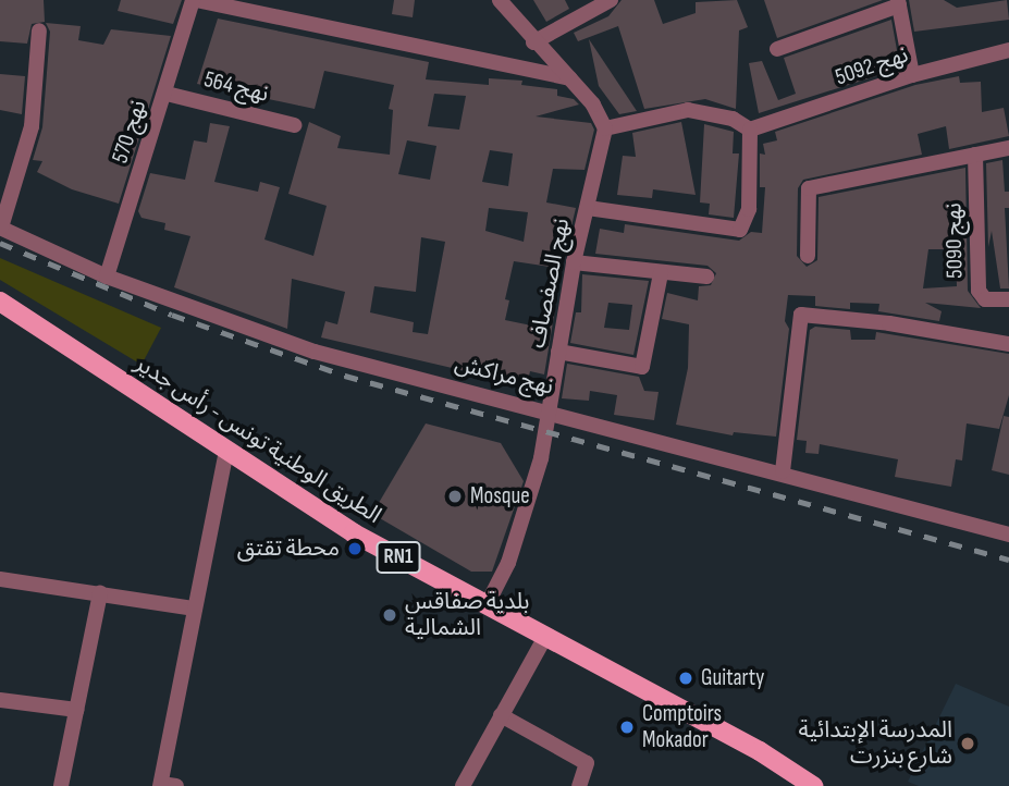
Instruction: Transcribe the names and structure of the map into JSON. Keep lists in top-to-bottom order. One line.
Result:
{"streets":{"main road":["الطريق الوطنية تونس - رأس جدير","RN1"],"street":["نهج 5092","نهج 564","نهج 570","نهج 5090","نهج الصفصاف","نهج مراكش"]},"crossings":[["نهج 564","نهج 570"],["نهج 570","نهج مراكش"],["نهج الصفصاف","نهج مراكش"],["نهج الصفصاف","الطريق الوطنية تونس - رأس جدير"]],"places":["Mosque","محطة تقتق","بلدية صفاقس الشمالية","Guitarty","Comptoirs Mokador","المدرسة الإبتدائية شارع بنزرت"]}
